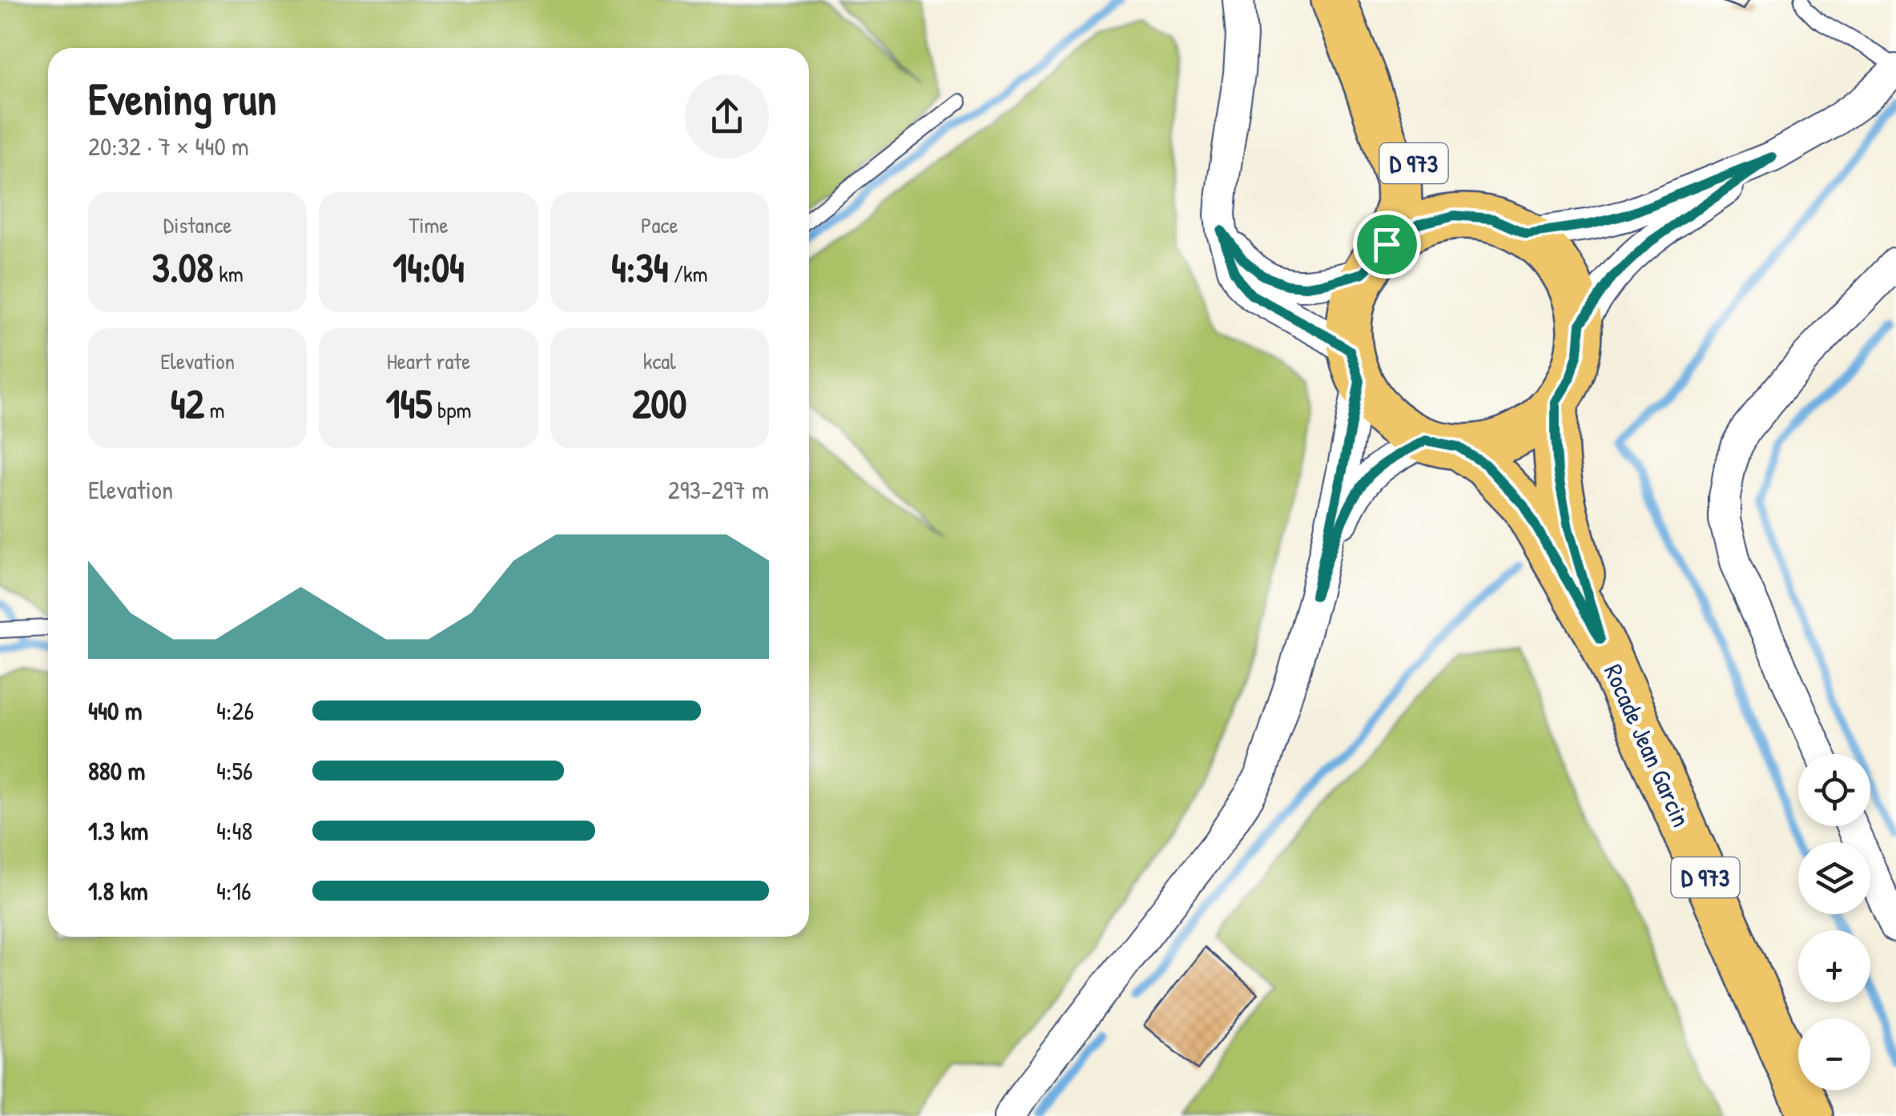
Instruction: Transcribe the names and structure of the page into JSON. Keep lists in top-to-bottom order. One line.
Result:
{"streets":{"main road":["D 973","Rocade Jean Garcin"]},"crossings":[["D 973","Rocade Jean Garcin"]],"page":{"heading":["Evening run","20:32 · 7 × 440 m"],"stats":[["Distance","3.08 km"],["Time","14:04"],["Pace","4:34 /km"],["Elevation","42 m"],["Heart rate","145 bpm"],["kcal","200"]],"chart":["Elevation","293–297 m"],"list":[{"name":"440 m","note":"4:26"},{"name":"880 m","note":"4:56"},{"name":"1.3 km","note":"4:48"},{"name":"1.8 km","note":"4:16"}],"map_buttons":["+","−"]}}
